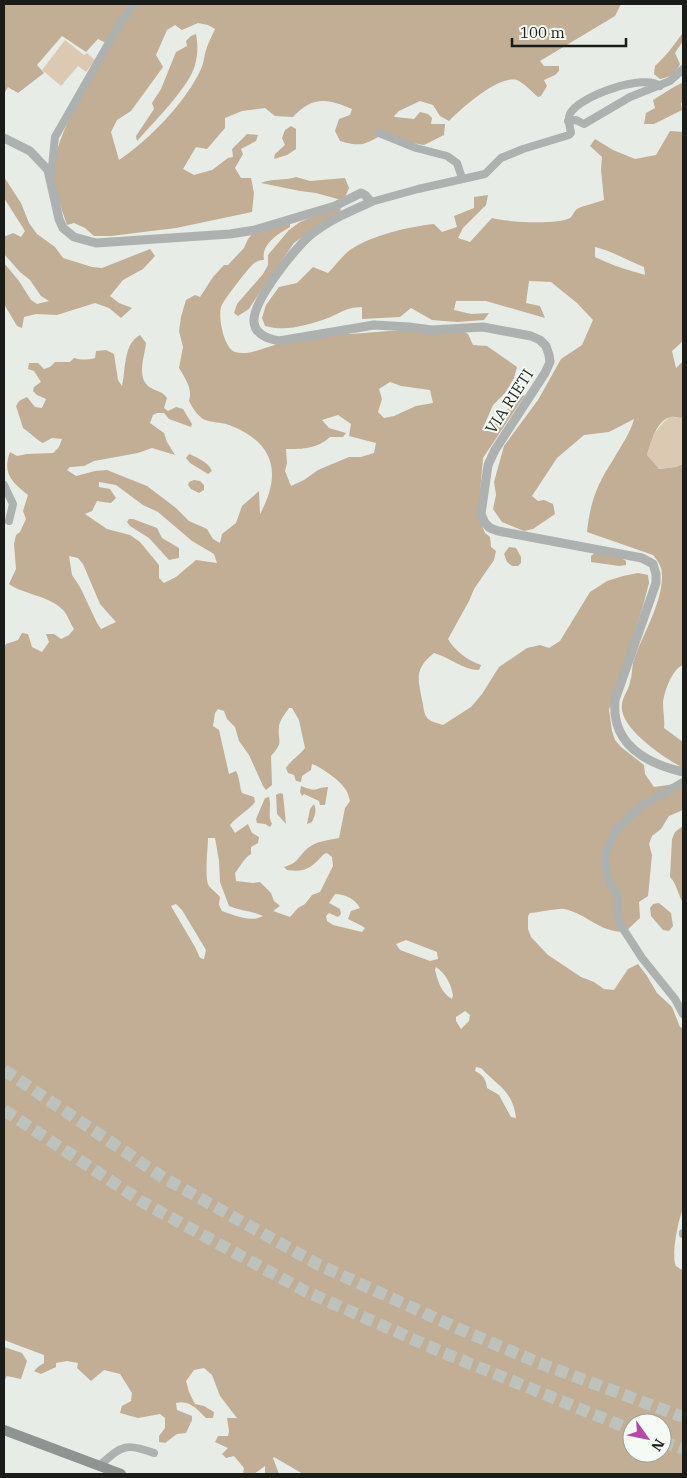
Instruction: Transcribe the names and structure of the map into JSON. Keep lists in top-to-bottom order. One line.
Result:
{"streets":{"street":["VIA RIETI"]},"scale_bar":"100 m","north":"bottom right"}
